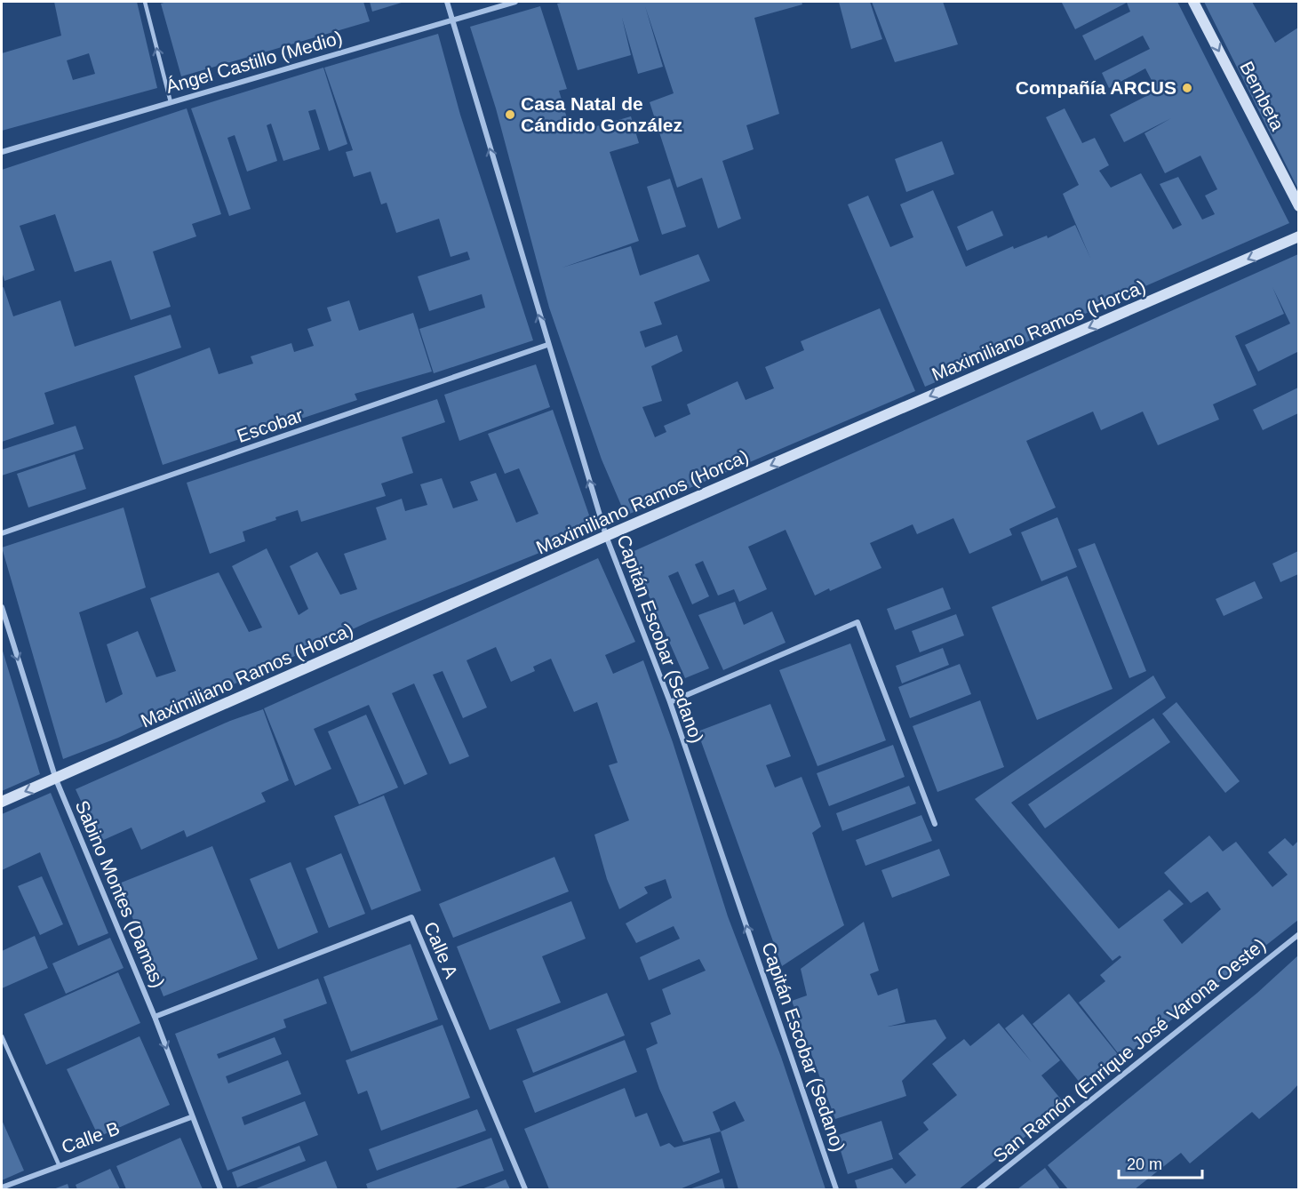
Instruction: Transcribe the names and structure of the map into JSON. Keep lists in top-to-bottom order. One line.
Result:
{"streets":{"street":["Ángel Castillo (Medio)","Bembeta","Maximiliano Ramos (Horca)","Escobar","Capitán Escobar (Sedano)","Sabino Montes (Damas)","Calle A","San Ramón (Enrique José Varona Oeste)","Calle B"]},"crossings":[["Ángel Castillo (Medio)","Capitán Escobar (Sedano)"],["Maximiliano Ramos (Horca)","Capitán Escobar (Sedano)"],["Maximiliano Ramos (Horca)","Sabino Montes (Damas)"],["Escobar","Capitán Escobar (Sedano)"],["Sabino Montes (Damas)","Calle A"],["Sabino Montes (Damas)","Calle B"]],"one_way":["Bembeta","Maximiliano Ramos (Horca)","Capitán Escobar (Sedano)","Sabino Montes (Damas)"],"places":["Compañía ARCUS","Casa Natal de Cándido González"],"scale_bar":"20 m"}
